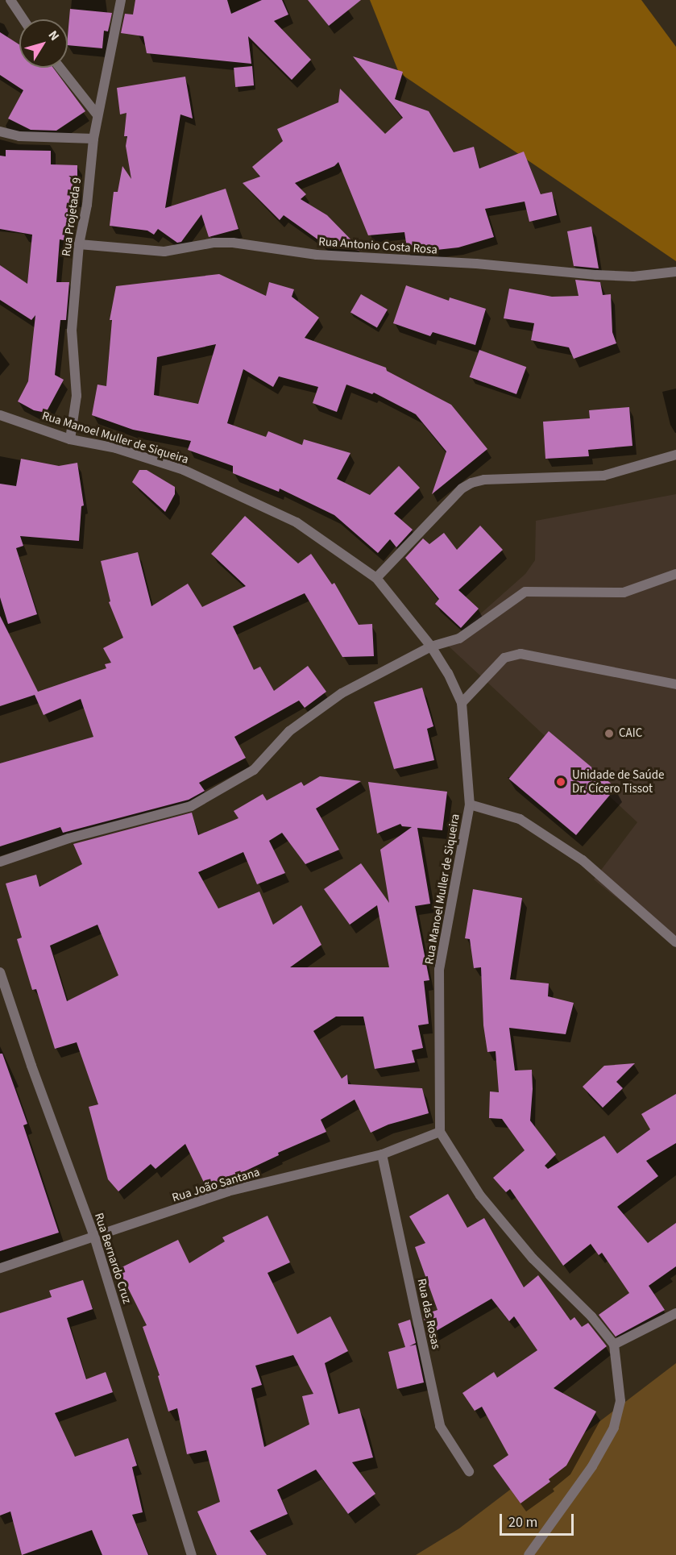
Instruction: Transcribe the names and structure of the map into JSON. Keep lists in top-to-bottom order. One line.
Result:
{"streets":{"street":["Rua Projetada 9","Rua Antonio Costa Rosa","Rua Manoel Muller de Siqueira","Rua João Santana","Rua Bernardo Cruz","Rua das Rosas"]},"crossings":[["Rua Projetada 9","Rua Antonio Costa Rosa"],["Rua Projetada 9","Rua Manoel Muller de Siqueira"],["Rua Manoel Muller de Siqueira","Rua João Santana"],["Rua João Santana","Rua Bernardo Cruz"],["Rua João Santana","Rua das Rosas"]],"places":["CAIC","Unidade de Saúde Dr. Cícero Tissot"],"scale_bar":"20 m","north":"top right"}
